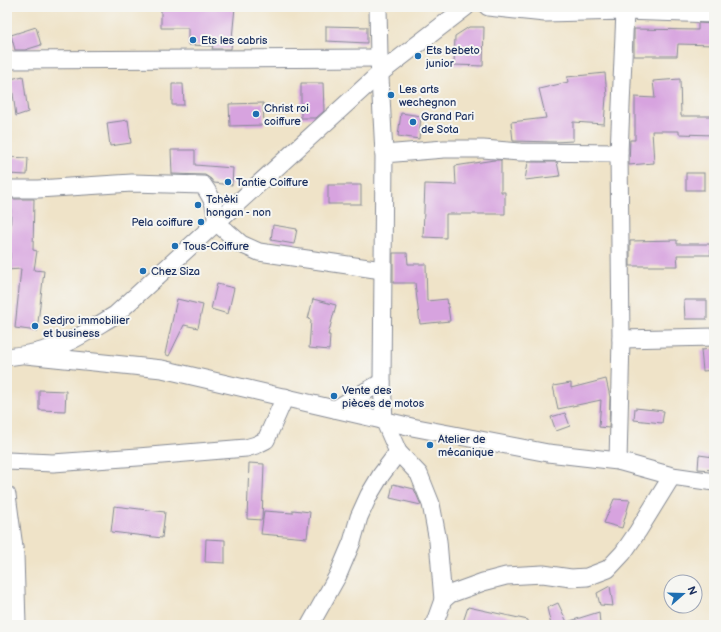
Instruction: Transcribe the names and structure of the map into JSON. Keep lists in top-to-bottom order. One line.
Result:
{"places":["Ets les cabris","Ets bebeto junior","Les arts wechegnon","Christ roi coiffure","Grand Pari de Sota","Tantie Coiffure","Tchèki hongan - non","Pela coiffure","Tous-Coiffure","Chez Siza","Sedjro immobilier et business","Vente des pièces de motos","Atelier de mécanique"],"north":"right"}
